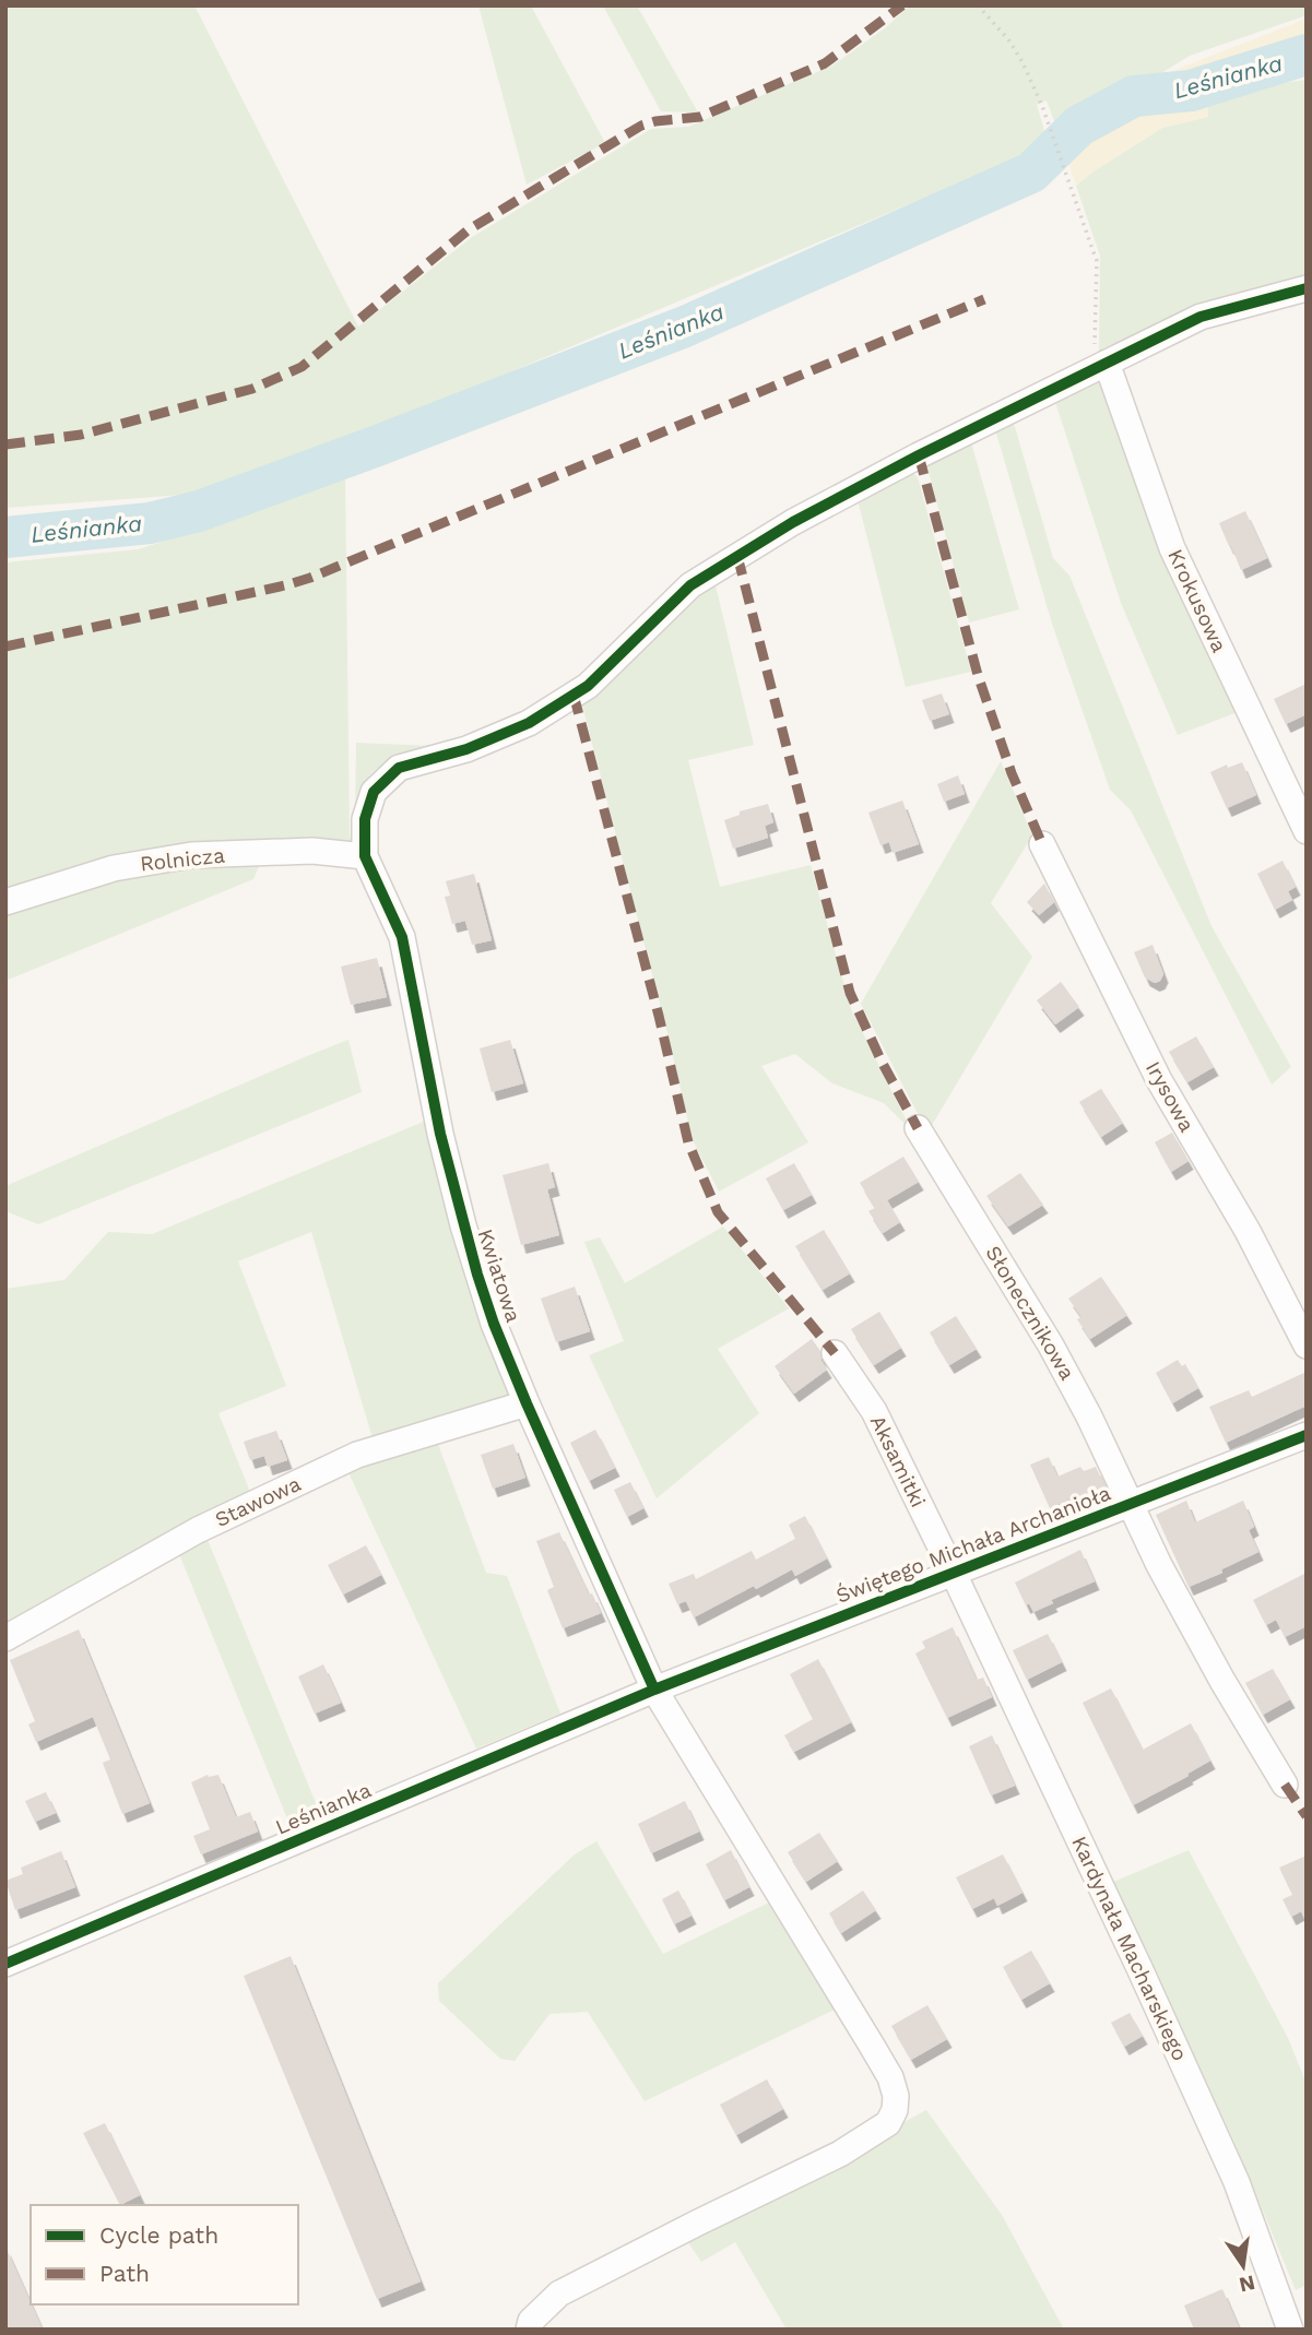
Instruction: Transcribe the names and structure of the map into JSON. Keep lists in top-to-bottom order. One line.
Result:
{"streets":{"street":["Krokusowa","Rolnicza","Irysowa","Kwiatowa","Słonecznikowa","Aksamitki","Stawowa","Świętego Michała Archanioła","Leśnianka","Kardynała Macharskiego"]},"crossings":[["Rolnicza","Kwiatowa"],["Kwiatowa","Stawowa"],["Kwiatowa","Świętego Michała Archanioła"],["Kwiatowa","Leśnianka"],["Słonecznikowa","Świętego Michała Archanioła"],["Aksamitki","Świętego Michała Archanioła"],["Aksamitki","Kardynała Macharskiego"],["Świętego Michała Archanioła","Leśnianka"],["Świętego Michała Archanioła","Kardynała Macharskiego"]],"water":["Leśnianka"],"legend":["Cycle path","Path"],"north":"bottom"}
